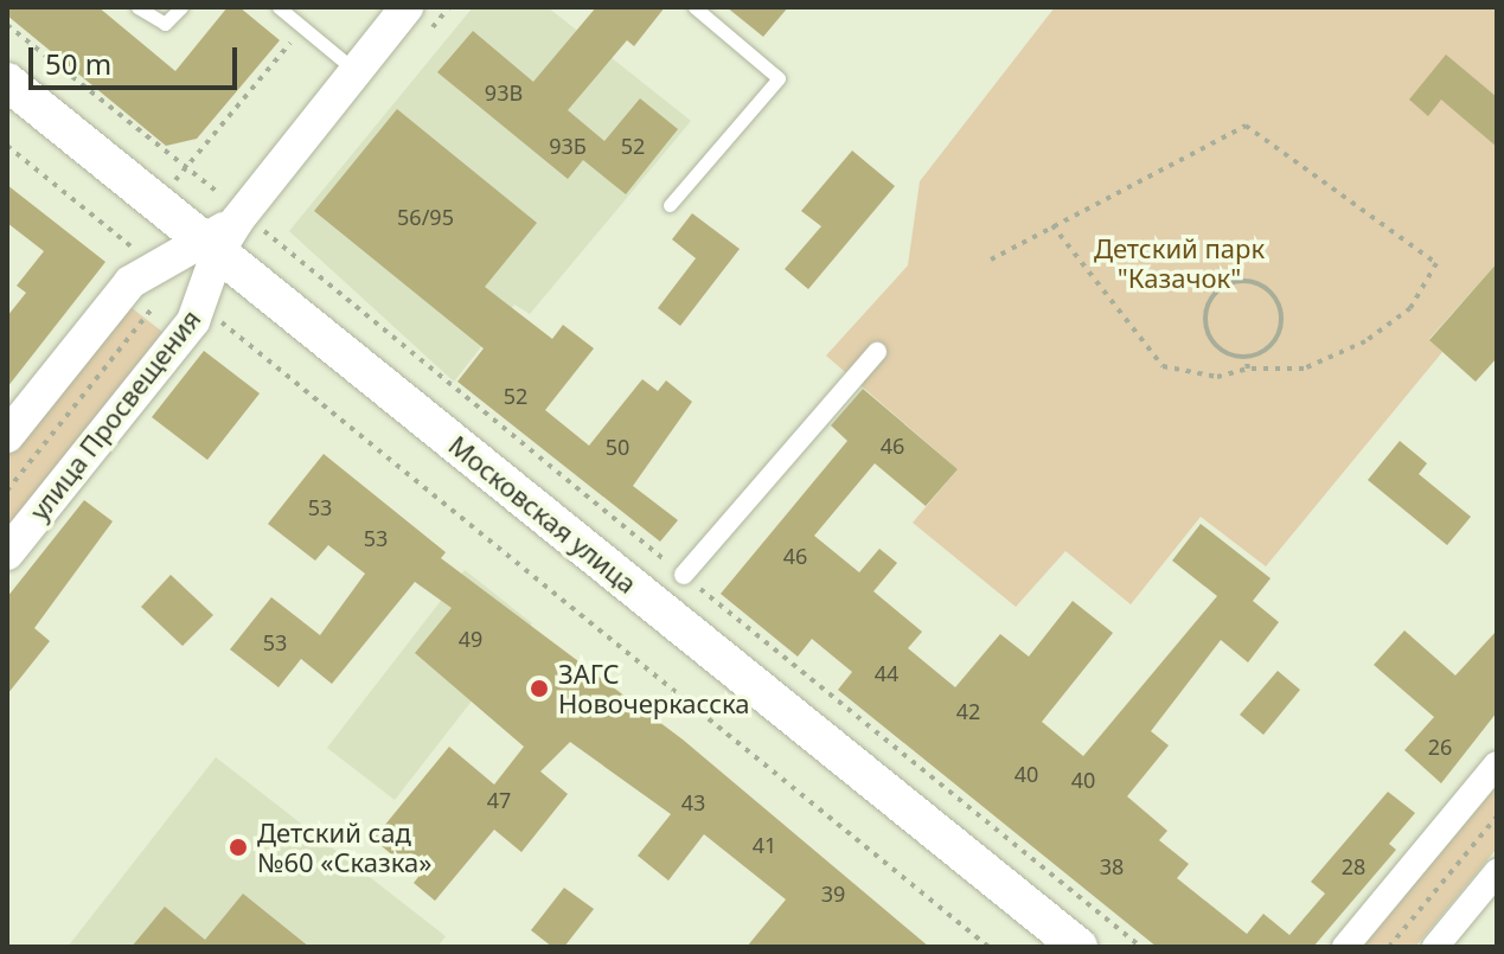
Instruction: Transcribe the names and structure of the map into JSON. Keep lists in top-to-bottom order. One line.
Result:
{"streets":{"main road":["Московская улица"],"street":["улица Просвещения"]},"crossings":[["улица Просвещения","Московская улица"]],"parks":["Детский парк \"Казачок\""],"places":["ЗАГС Новочеркасска","Детский сад №60 «Сказка»"],"house_numbers":["93В","93Б","52","56/95","52","46","50","53","53","46","49","53","44","42","26","40","40","47","43","41","38","28","39"],"scale_bar":"50 m"}
